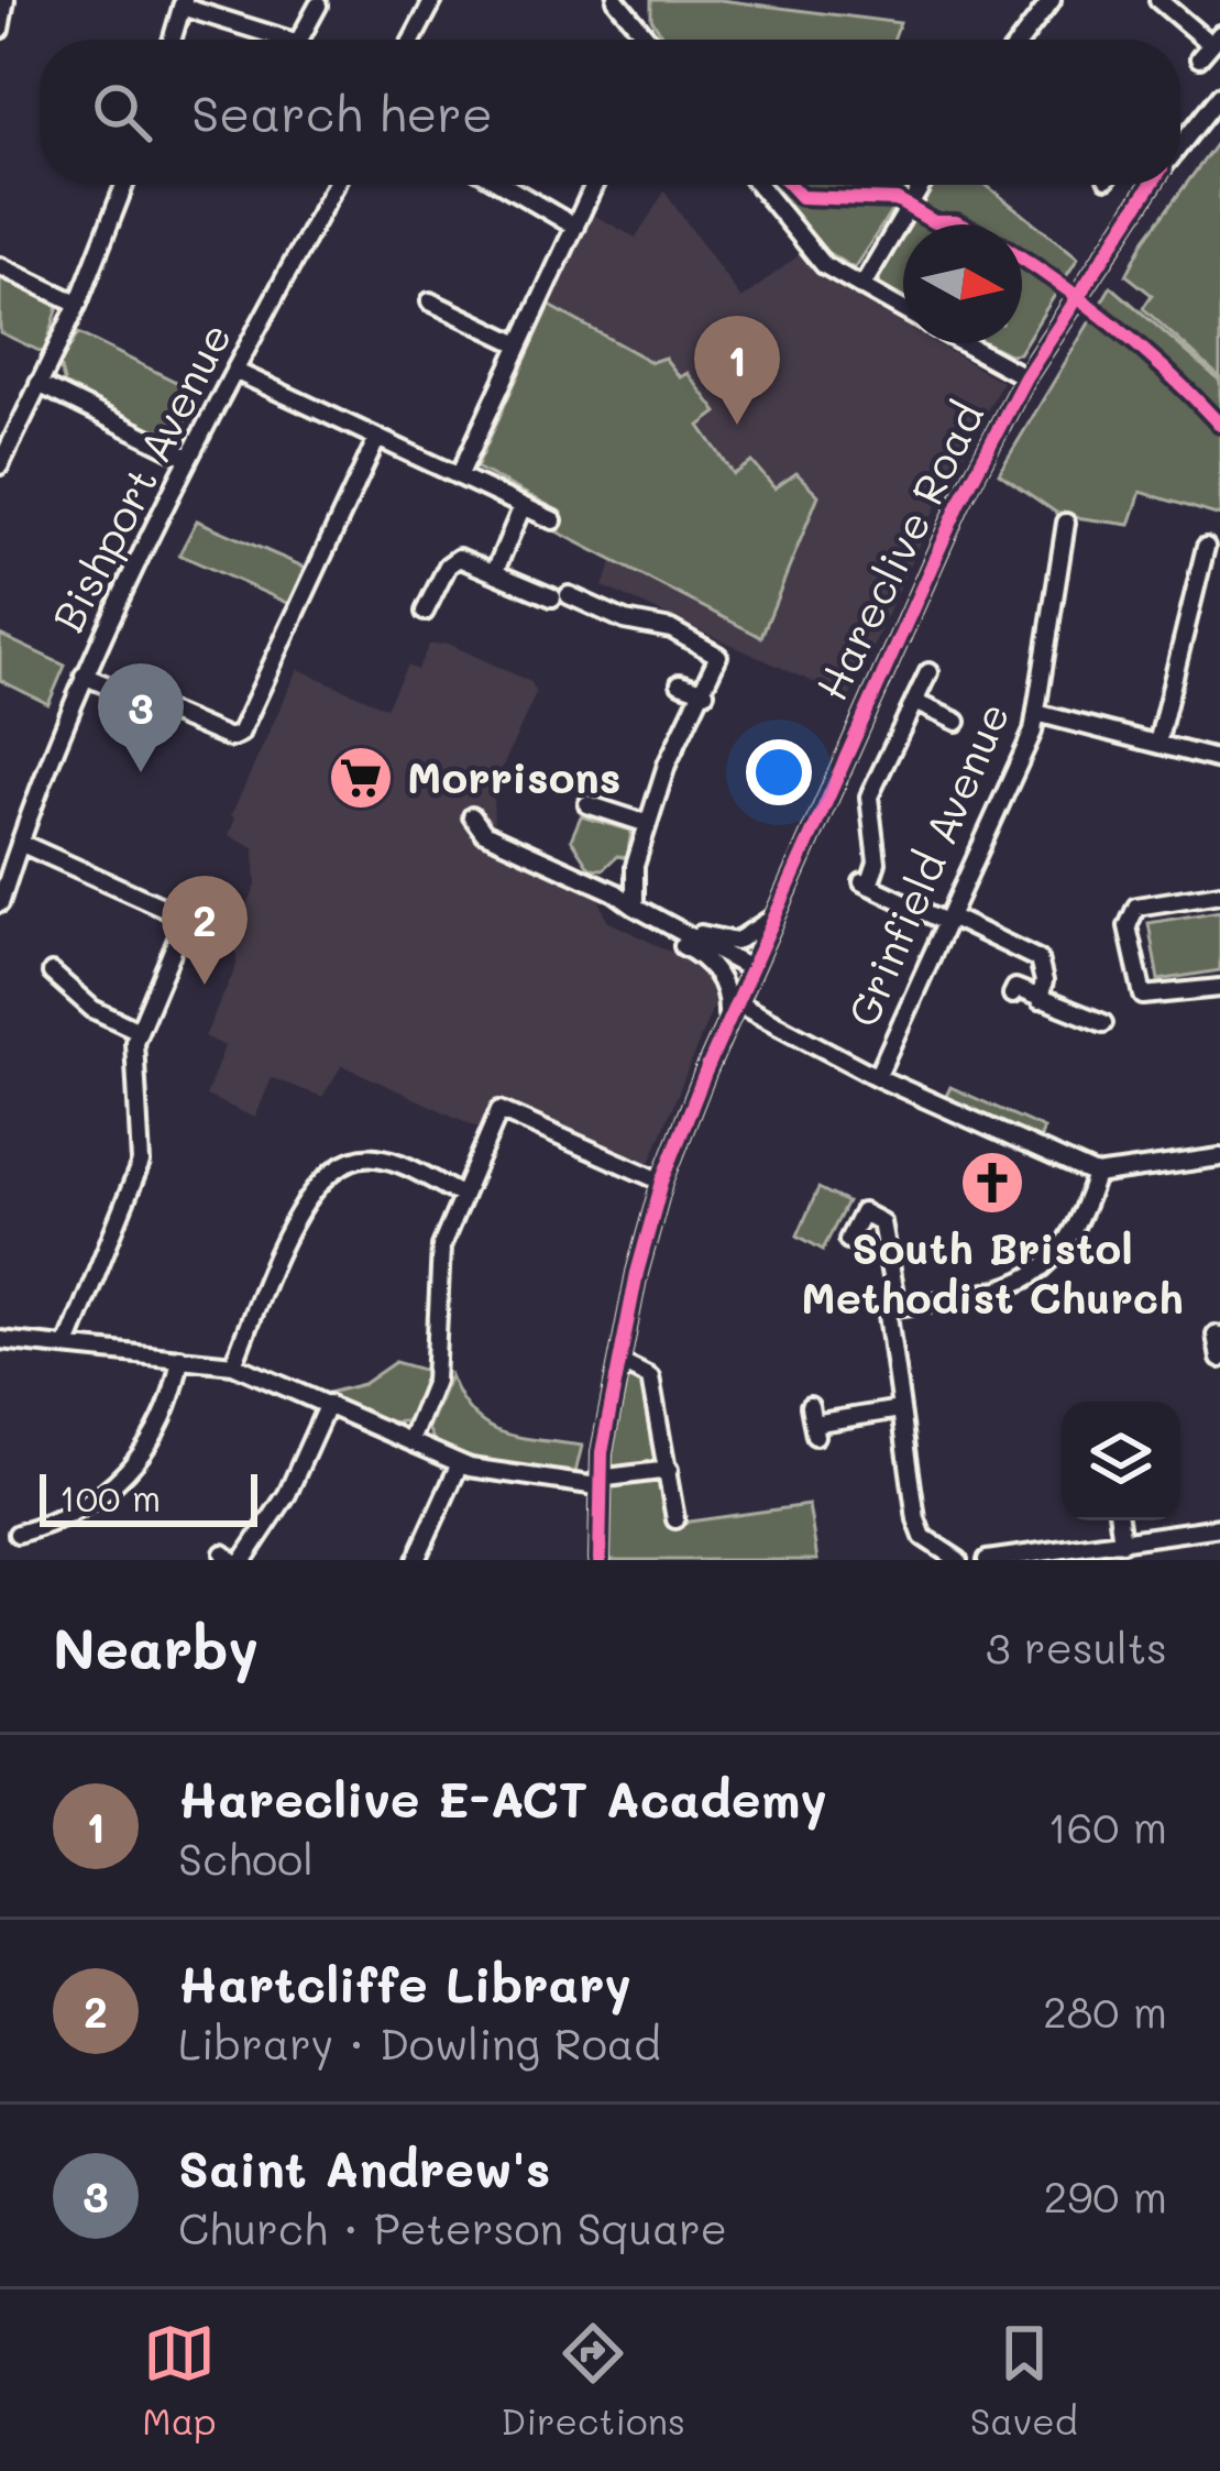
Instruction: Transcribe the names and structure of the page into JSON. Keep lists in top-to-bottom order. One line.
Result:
{"streets":{"street":["Bishport Avenue","Hareclive Road","Grinfield Avenue"]},"places":{"supermarket":["Morrisons"],"church":["South Bristol Methodist Church"]},"scale_bar":"100 m","north":"right","page":{"search":"Search here","pins":["1","3","2"],"scale":"100 m","heading":["Nearby","3 results"],"list":[{"mark":"1","name":"Hareclive E-ACT Academy","note":"School","value":"160 m"},{"mark":"2","name":"Hartcliffe Library","note":"Library · Dowling Road","value":"280 m"},{"mark":"3","name":"Saint Andrew's","note":"Church · Peterson Square","value":"290 m"}],"nav":["Map","Directions","Saved"]}}
